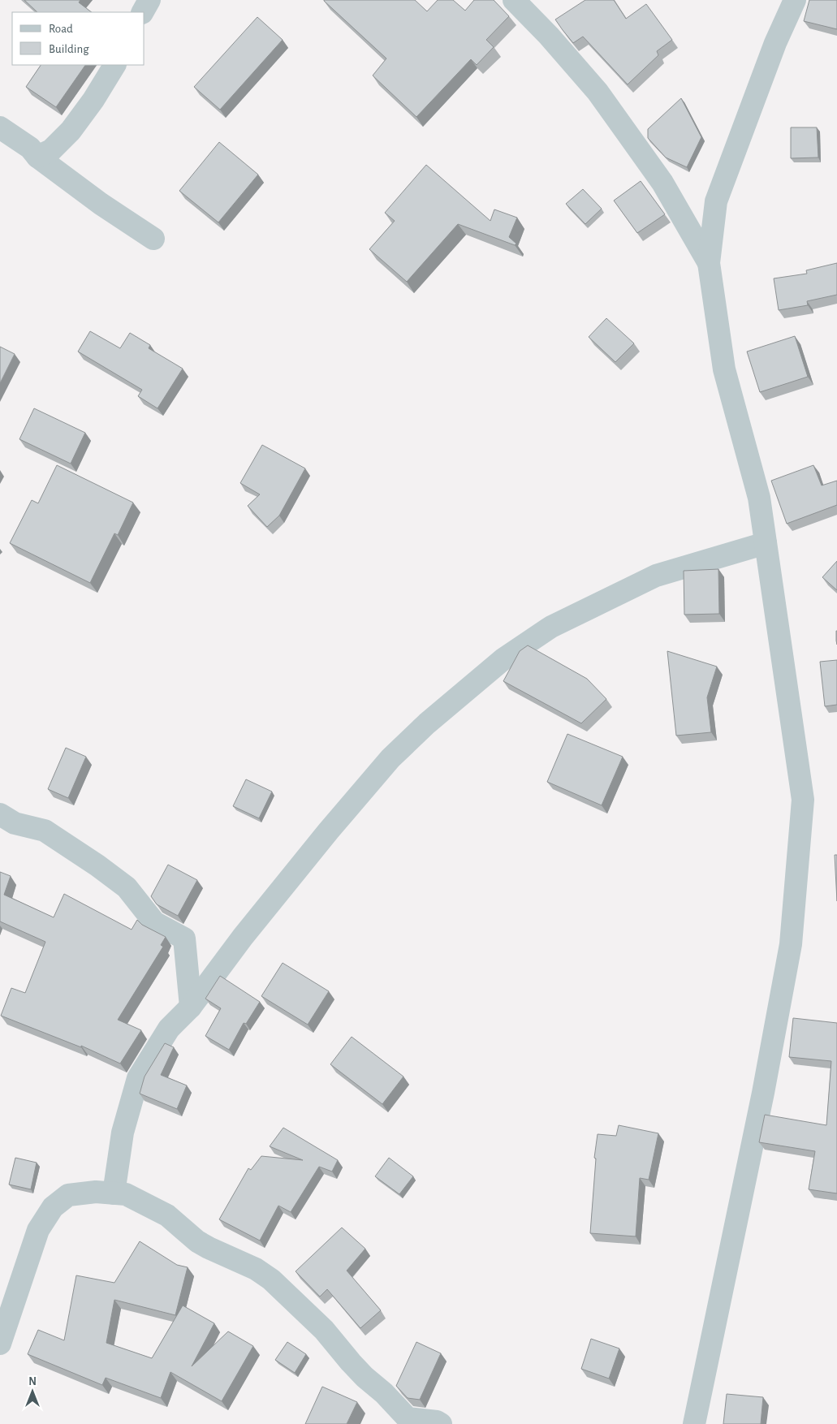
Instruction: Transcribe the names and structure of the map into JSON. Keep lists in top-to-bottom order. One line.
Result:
{"legend":["Road","Building"],"north":"top"}
